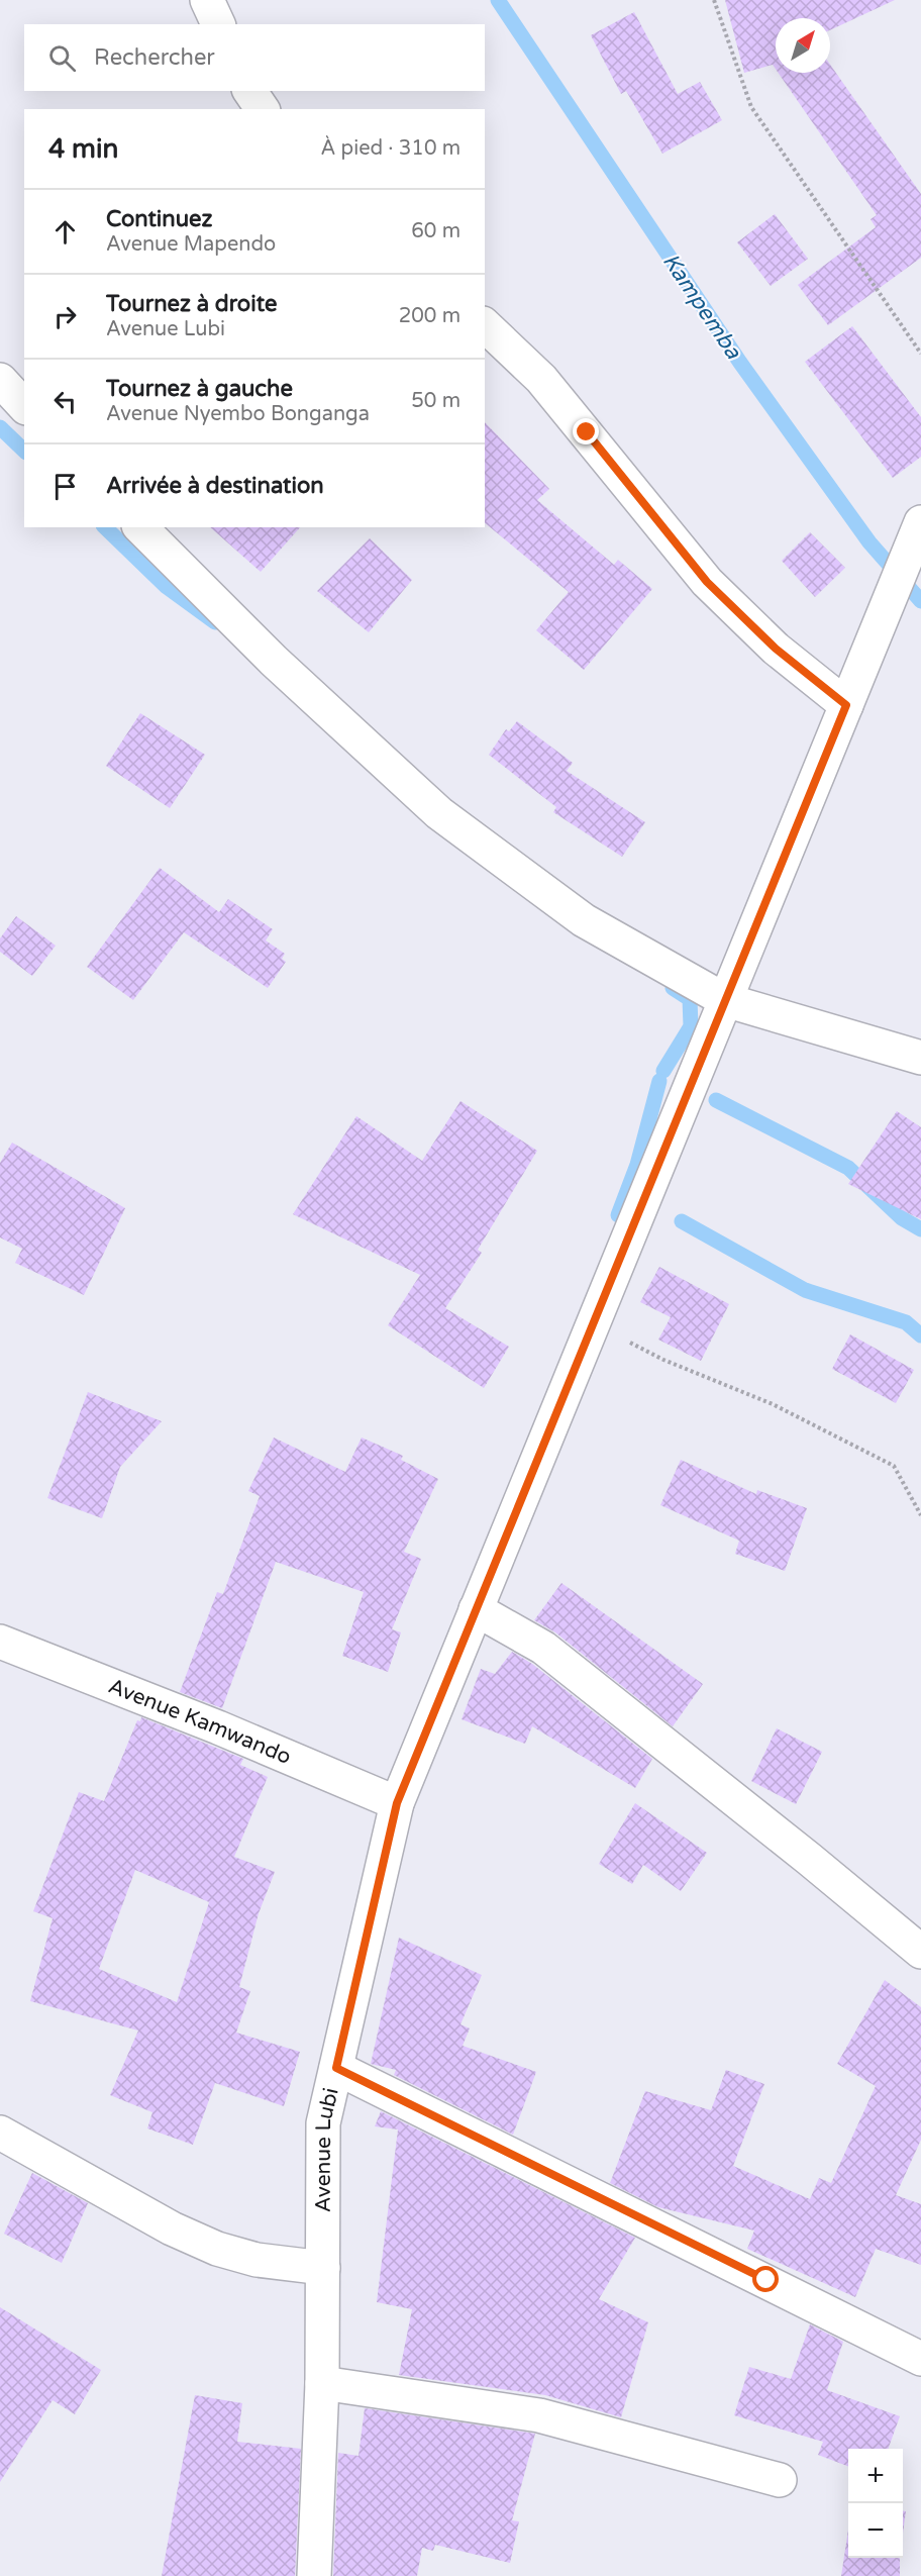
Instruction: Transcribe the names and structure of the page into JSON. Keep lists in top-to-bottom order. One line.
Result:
{"streets":{"street":["Avenue Kamwando","Avenue Lubi"]},"crossings":[["Avenue Kamwando","Avenue Lubi"]],"water":["Kampemba"],"north":"top right","page":{"search":"Rechercher","heading":["4 min","À pied · 310 m"],"list":[["Continuez","Avenue Mapendo","60 m"],["Tournez à droite","Avenue Lubi","200 m"],["Tournez à gauche","Avenue Nyembo Bonganga","50 m"],"Arrivée à destination"],"map_buttons":["+","−"]}}
